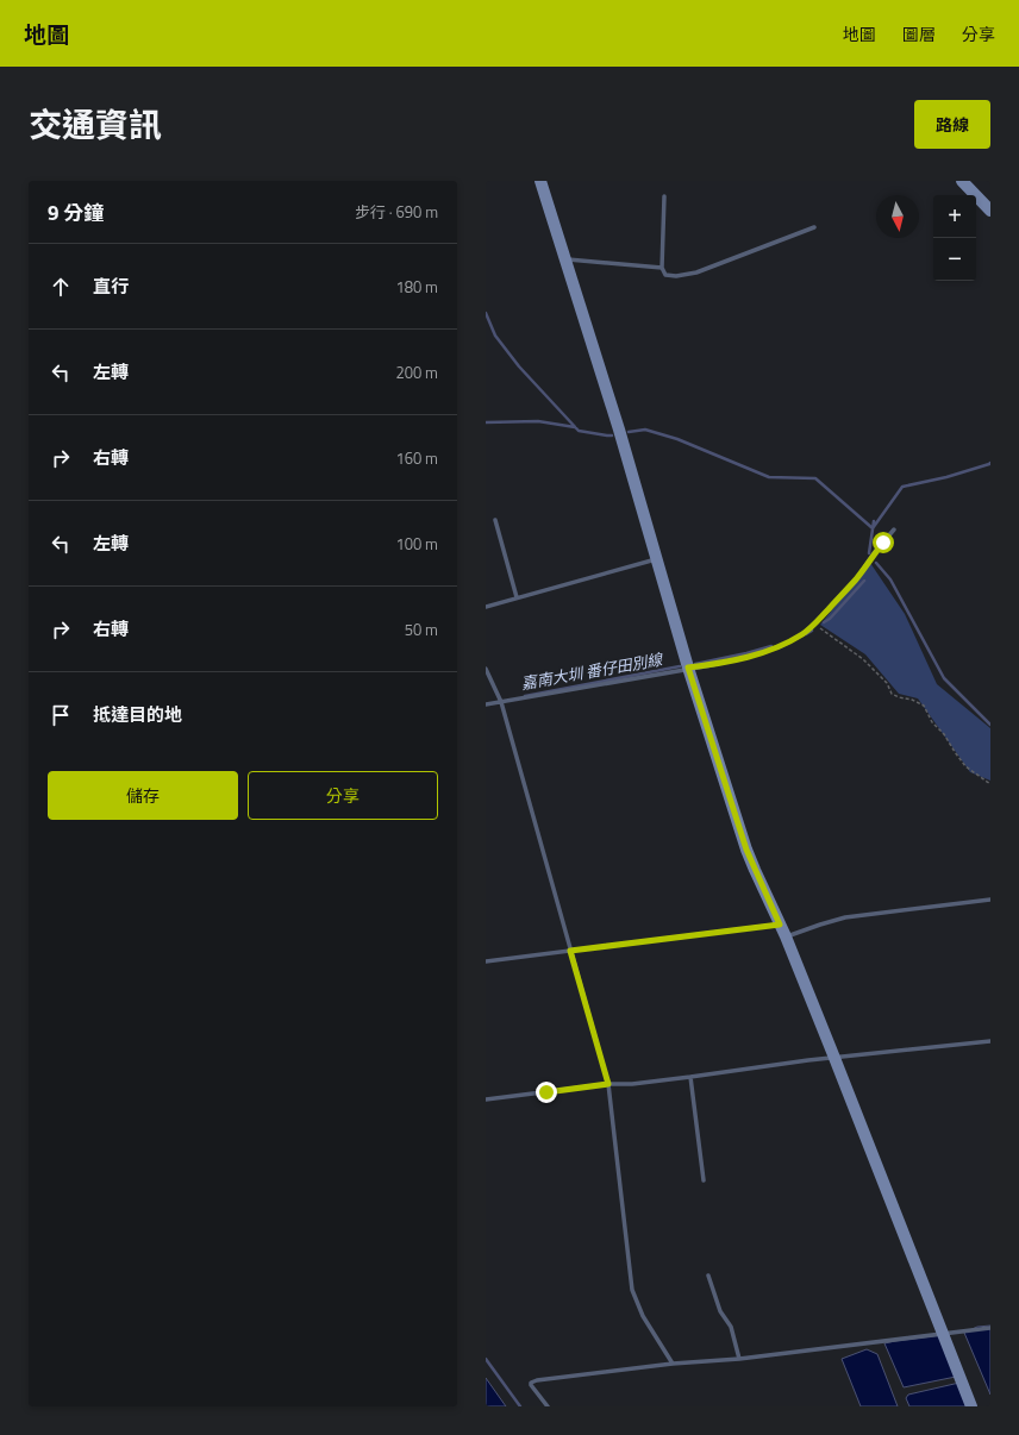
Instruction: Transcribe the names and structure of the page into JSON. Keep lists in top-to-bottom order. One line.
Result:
{"water":["嘉南大圳 番仔田別線"],"north":"bottom","page":{"header":"地圖","nav":["地圖","圖層","分享"],"title":"交通資訊","buttons":["路線",["儲存","分享"]],"heading":["9 分鐘","步行 · 690 m"],"map_buttons":["+","−"],"list":[["直行","180 m"],["左轉","200 m"],["右轉","160 m"],["左轉","100 m"],["右轉","50 m"],"抵達目的地"]}}
